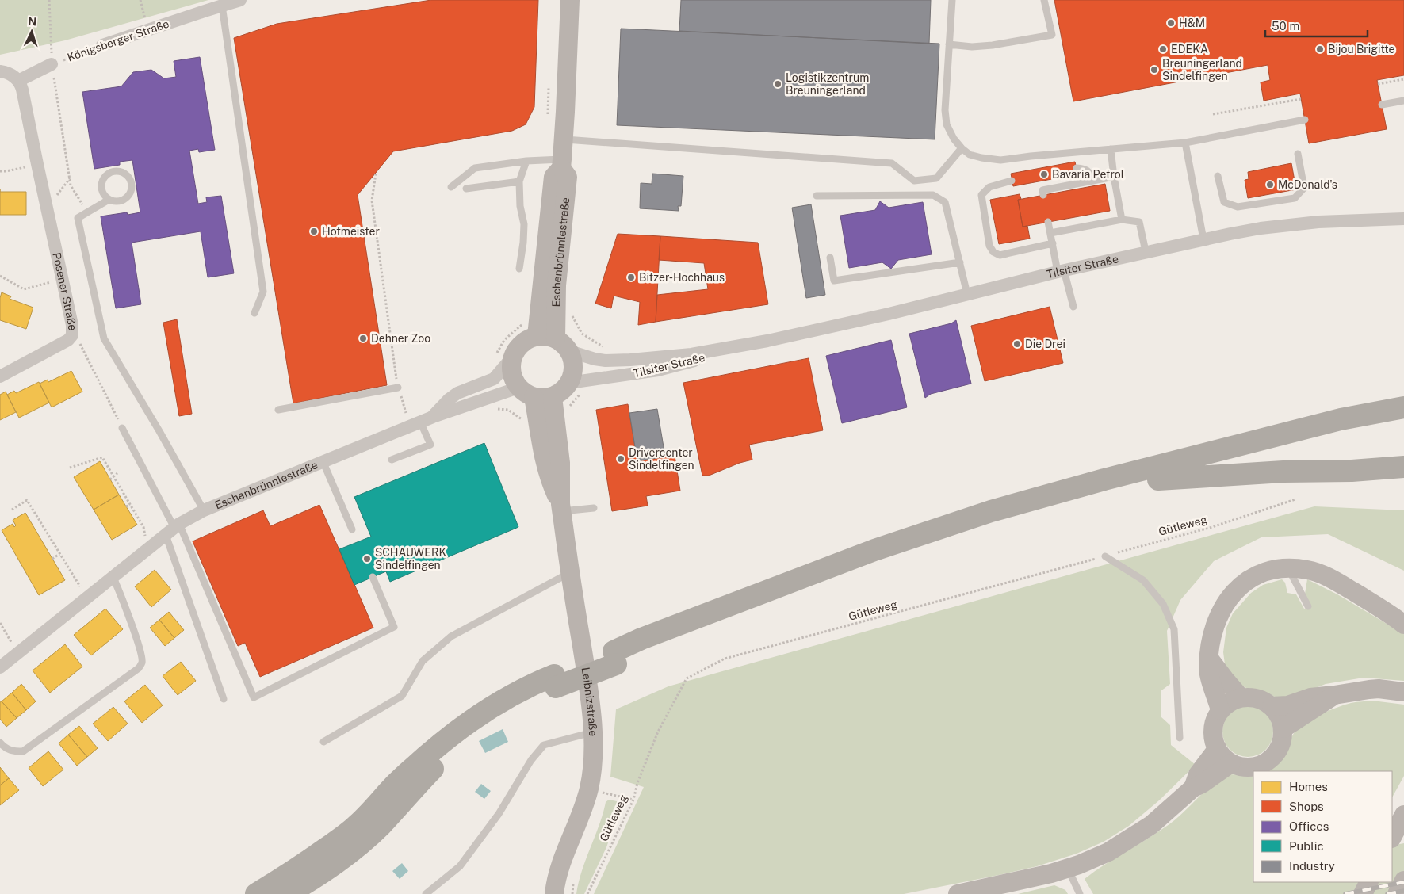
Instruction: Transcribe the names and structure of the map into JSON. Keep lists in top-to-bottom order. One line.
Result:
{"streets":{"street":["Königsberger Straße","Eschenbrünnlestraße","Tilsiter Straße","Posener Straße","Leibnizstraße"],"path":["Gütleweg"]},"crossings":[["Eschenbrünnlestraße","Tilsiter Straße"],["Eschenbrünnlestraße","Leibnizstraße"],["Tilsiter Straße","Leibnizstraße"]],"places":["H&M","EDEKA","Bijou Brigitte","Breuningerland Sindelfingen","Logistikzentrum Breuningerland","Bavaria Petrol","McDonald's","Hofmeister","Bitzer-Hochhaus","Dehner Zoo","Die Drei","Drivercenter Sindelfingen","SCHAUWERK Sindelfingen"],"legend":["Homes","Shops","Offices","Public","Industry"],"scale_bar":"50 m","north":"top"}
